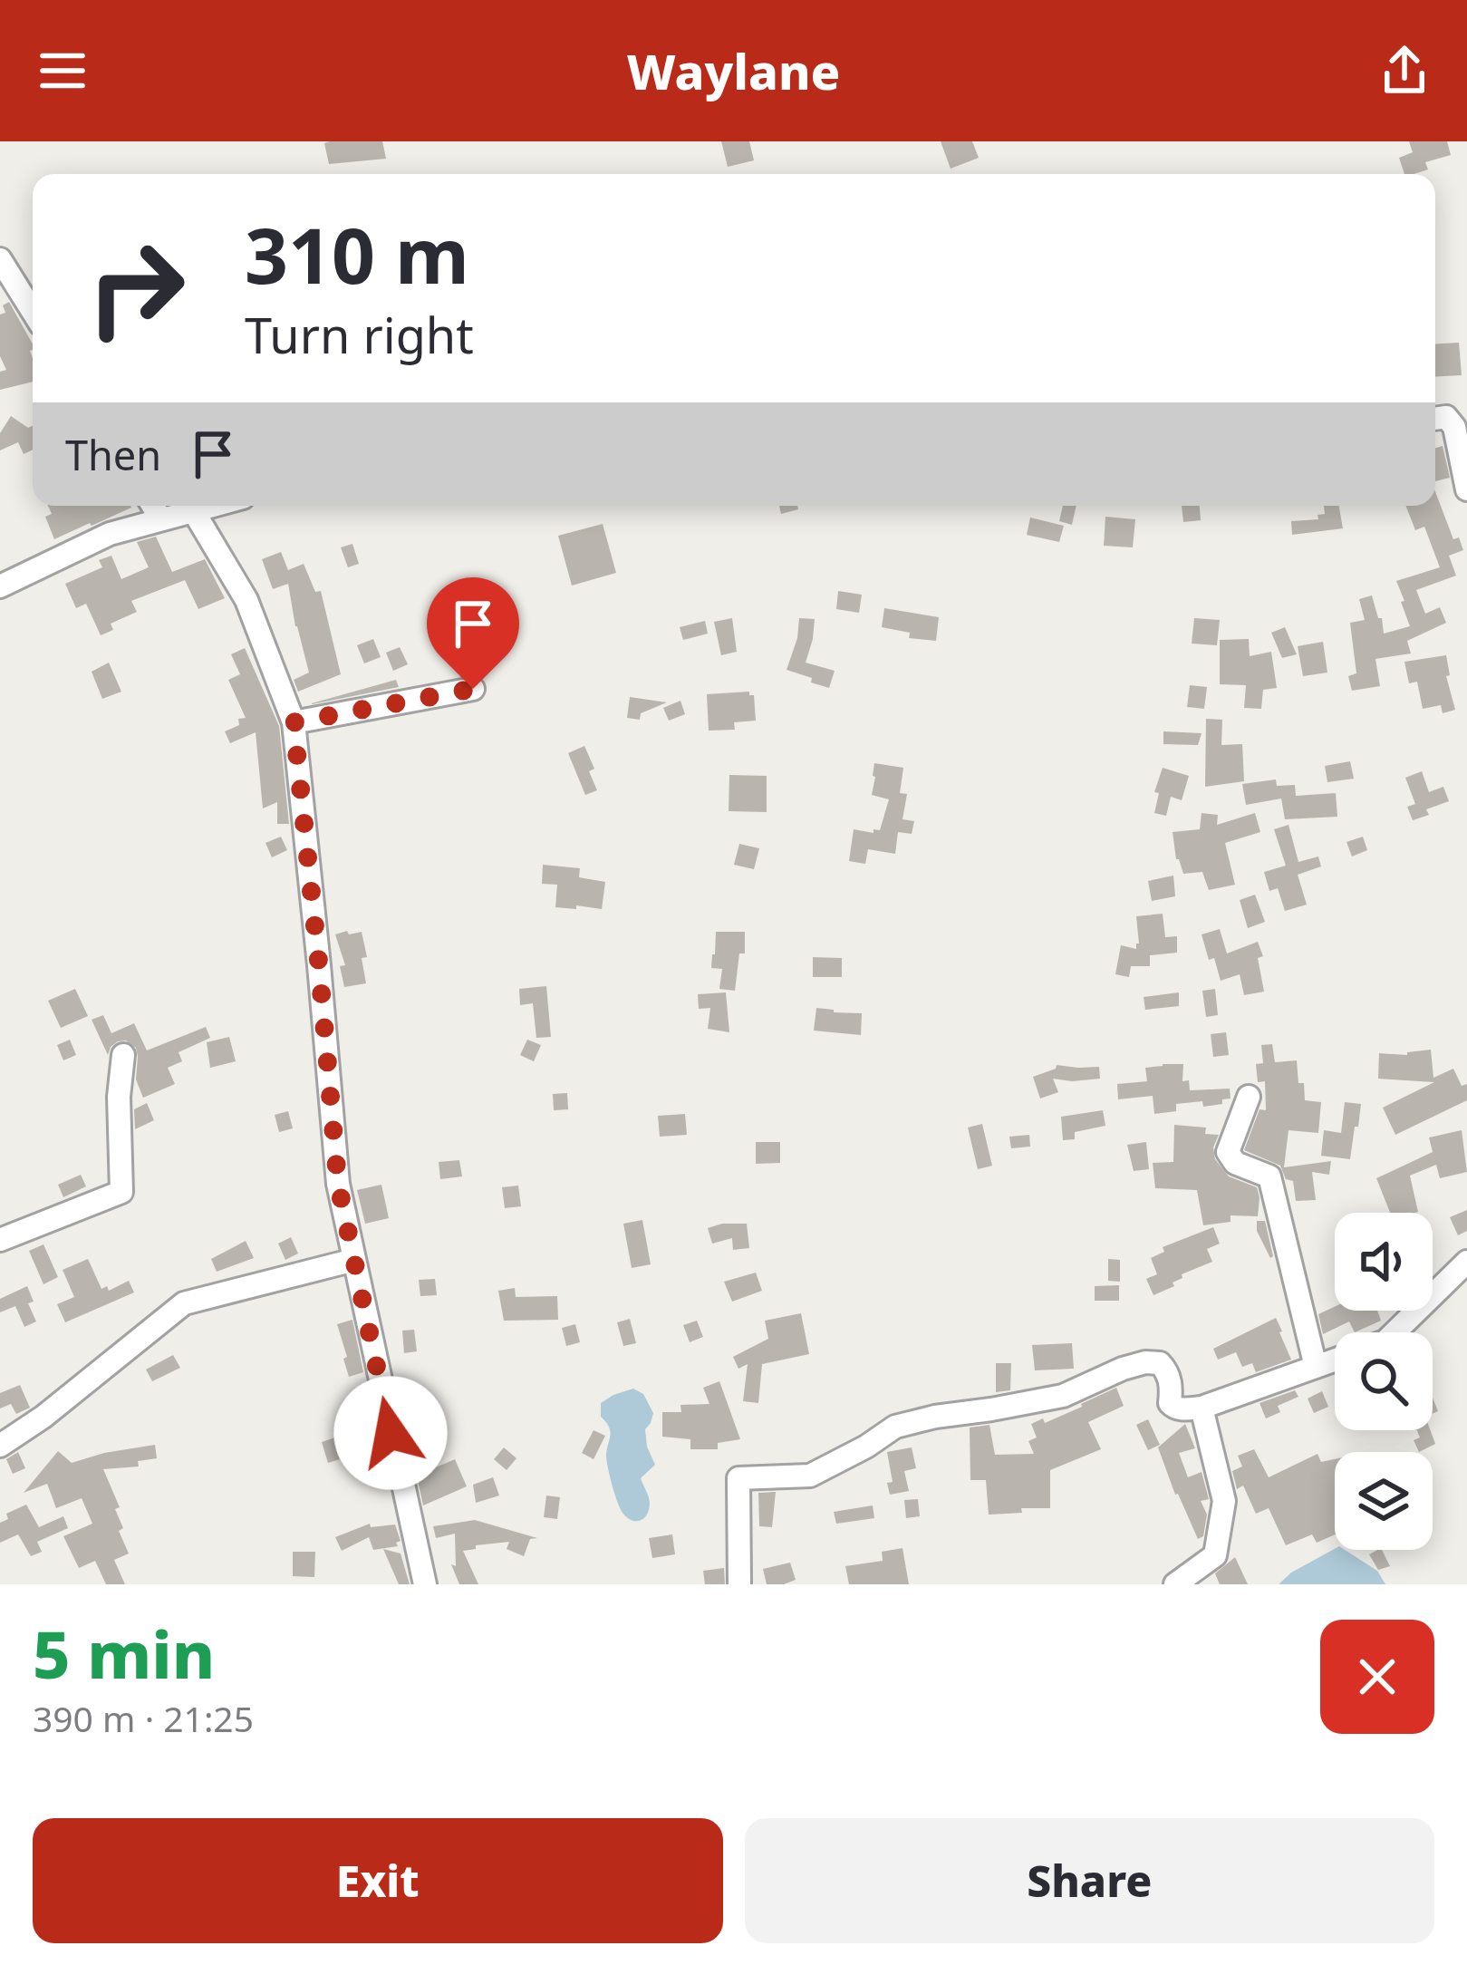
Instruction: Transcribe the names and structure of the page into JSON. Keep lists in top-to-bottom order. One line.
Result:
{"page":{"header":"Waylane","turn":["310 m","Turn right"],"then":"Then","heading":["5 min","390 m · 21:25"],"buttons":["Exit","Share"]}}
